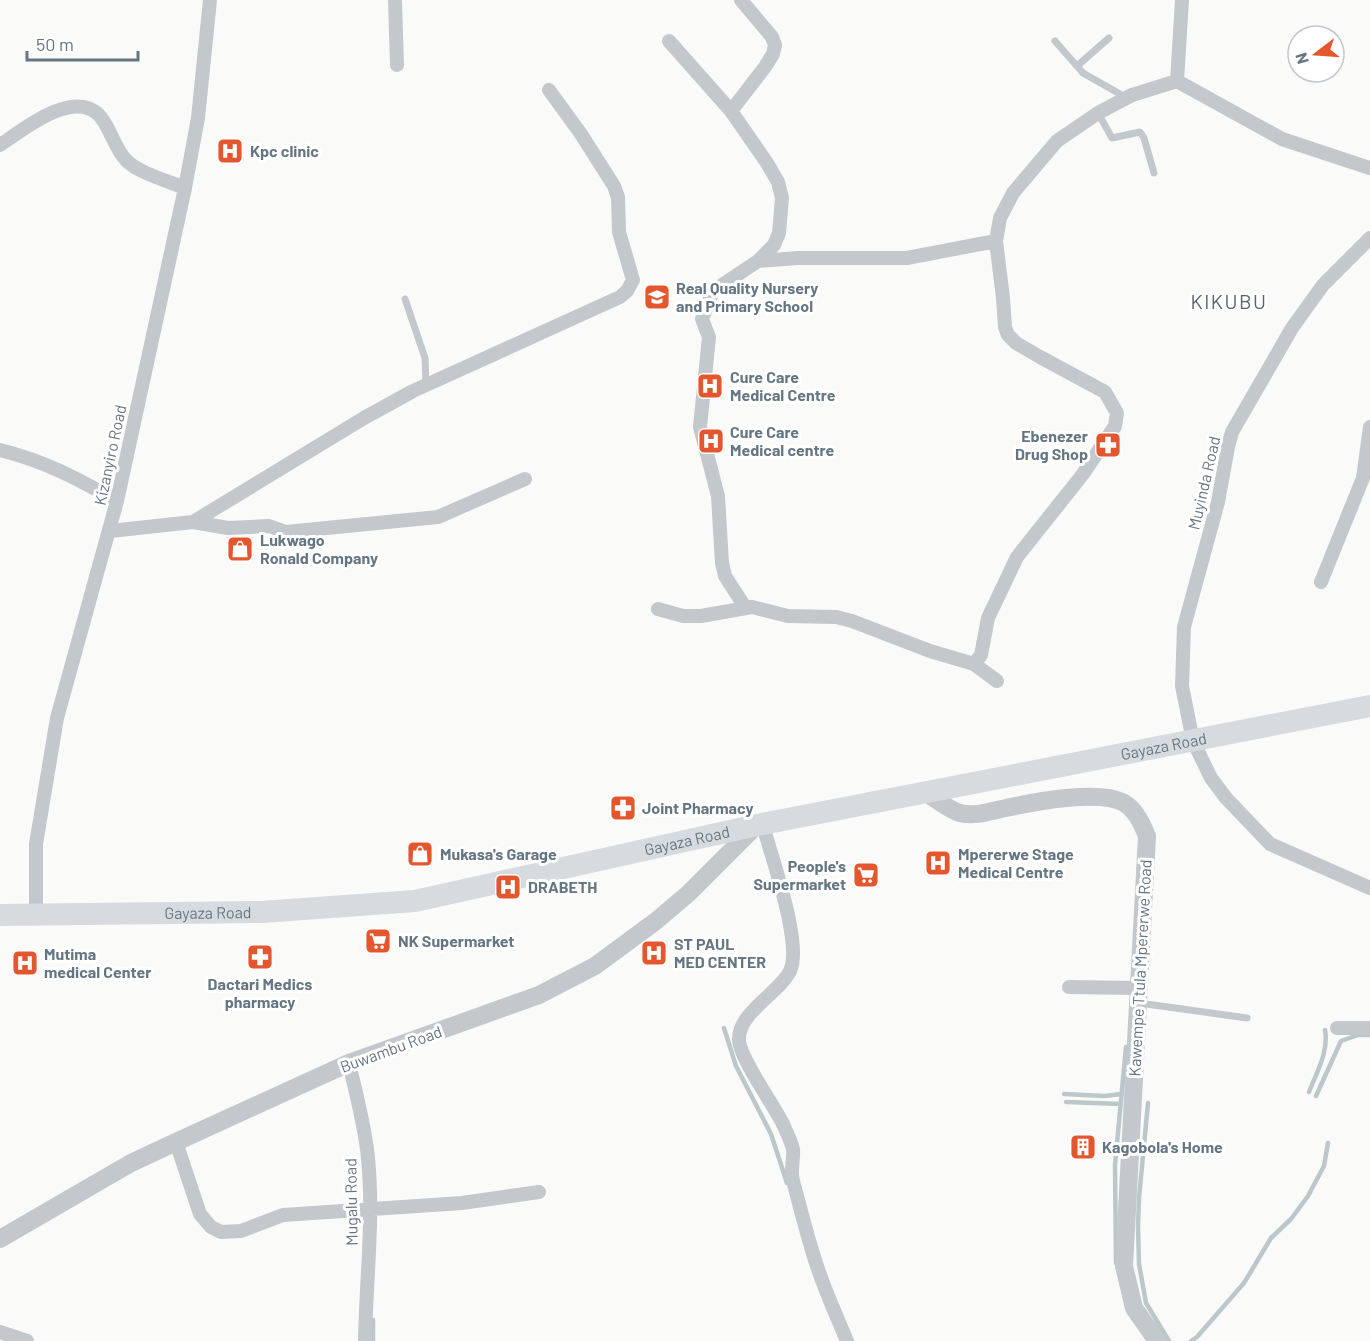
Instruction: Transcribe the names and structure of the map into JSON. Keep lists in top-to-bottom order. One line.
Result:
{"streets":{"main road":["Gayaza Road"],"street":["Kizanyiro Road","Muyinda Road","Kawempe Ttula Mpererwe Road","Buwambu Road","Mugalu Road"]},"crossings":[["Kizanyiro Road","Gayaza Road"],["Muyinda Road","Gayaza Road"],["Gayaza Road","Kawempe Ttula Mpererwe Road"],["Gayaza Road","Buwambu Road"],["Buwambu Road","Mugalu Road"]],"districts":["KIKUBU"],"places":{"hospital":["Kpc clinic","Cure Care Medical Centre","Cure Care Medical centre","Mpererwe Stage Medical Centre","DRABETH","ST PAUL MED CENTER","Mutima medical Center"],"school or university":["Real Quality Nursery and Primary School"],"pharmacy":["Ebenezer Drug Shop","Joint Pharmacy","Dactari Medics pharmacy"],"shop":["Lukwago Ronald Company","Mukasa's Garage"],"supermarket":["People's Supermarket","NK Supermarket"],"building":["Kagobola's Home"]},"scale_bar":"50 m","north":"left"}
